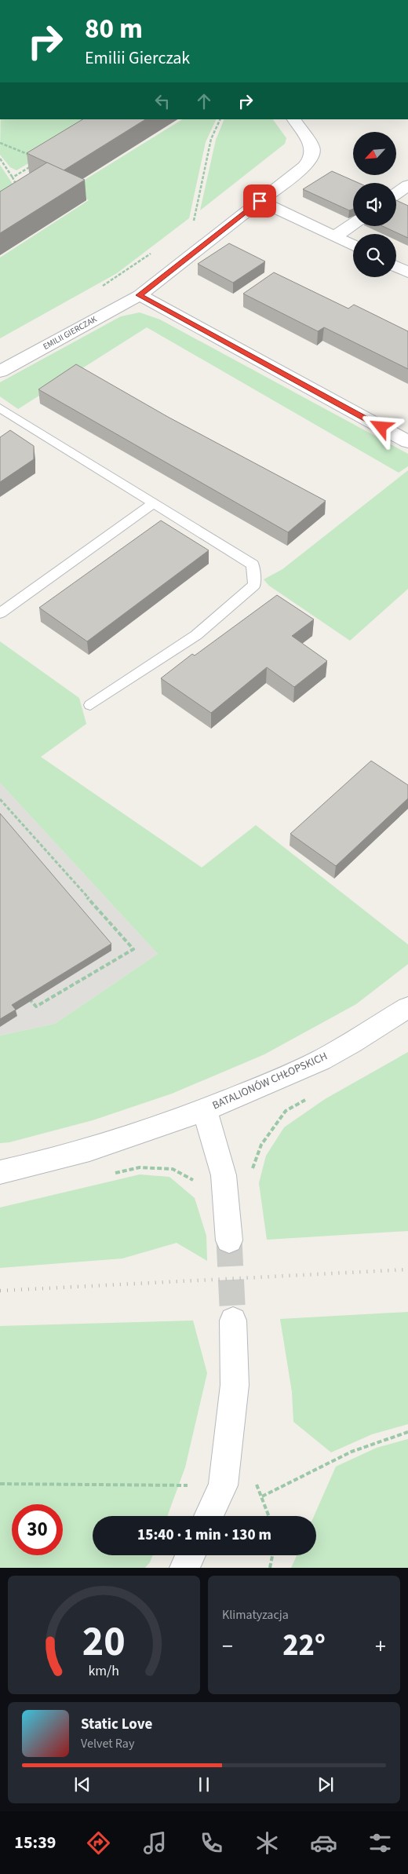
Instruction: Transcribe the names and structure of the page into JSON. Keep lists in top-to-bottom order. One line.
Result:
{"streets":{"street":["EMILII GIERCZAK","BATALIONÓW CHŁOPSKICH"]},"north":"bottom left","page":{"turn":["80 m","Emilii Gierczak"],"limit":"30","trip":"15:40 · 1 min · 130 m","tile":"Klimatyzacja","heat":["−","22°","+"],"song":["Static Love","Velvet Ray"],"tabs":"15:39","gauge":["20","km/h"]}}
